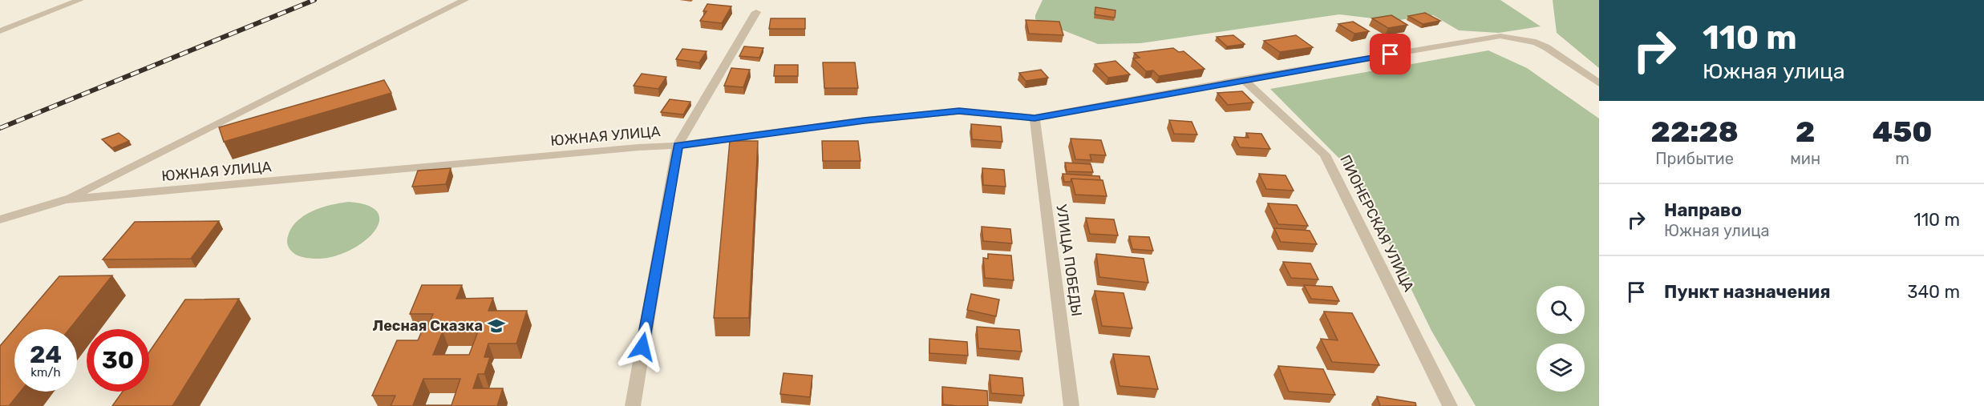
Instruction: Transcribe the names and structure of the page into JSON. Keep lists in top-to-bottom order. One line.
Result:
{"streets":{"street":["ЮЖНАЯ УЛИЦА","ПИОНЕРСКАЯ УЛИЦА","УЛИЦА ПОБЕДЫ"]},"crossings":[["ЮЖНАЯ УЛИЦА","ПИОНЕРСКАЯ УЛИЦА"],["ЮЖНАЯ УЛИЦА","УЛИЦА ПОБЕДЫ"]],"places":{"school or university":["Лесная Сказка"]},"page":{"turn":["110 m","Южная улица"],"eta":["22:28","Прибытие","2","мин","450","m"],"list":[{"name":"Направо","note":"Южная улица","value":"110 m"},{"name":"Пункт назначения","value":"340 m"}],"speed":"24 km/h","limit":"30"}}
